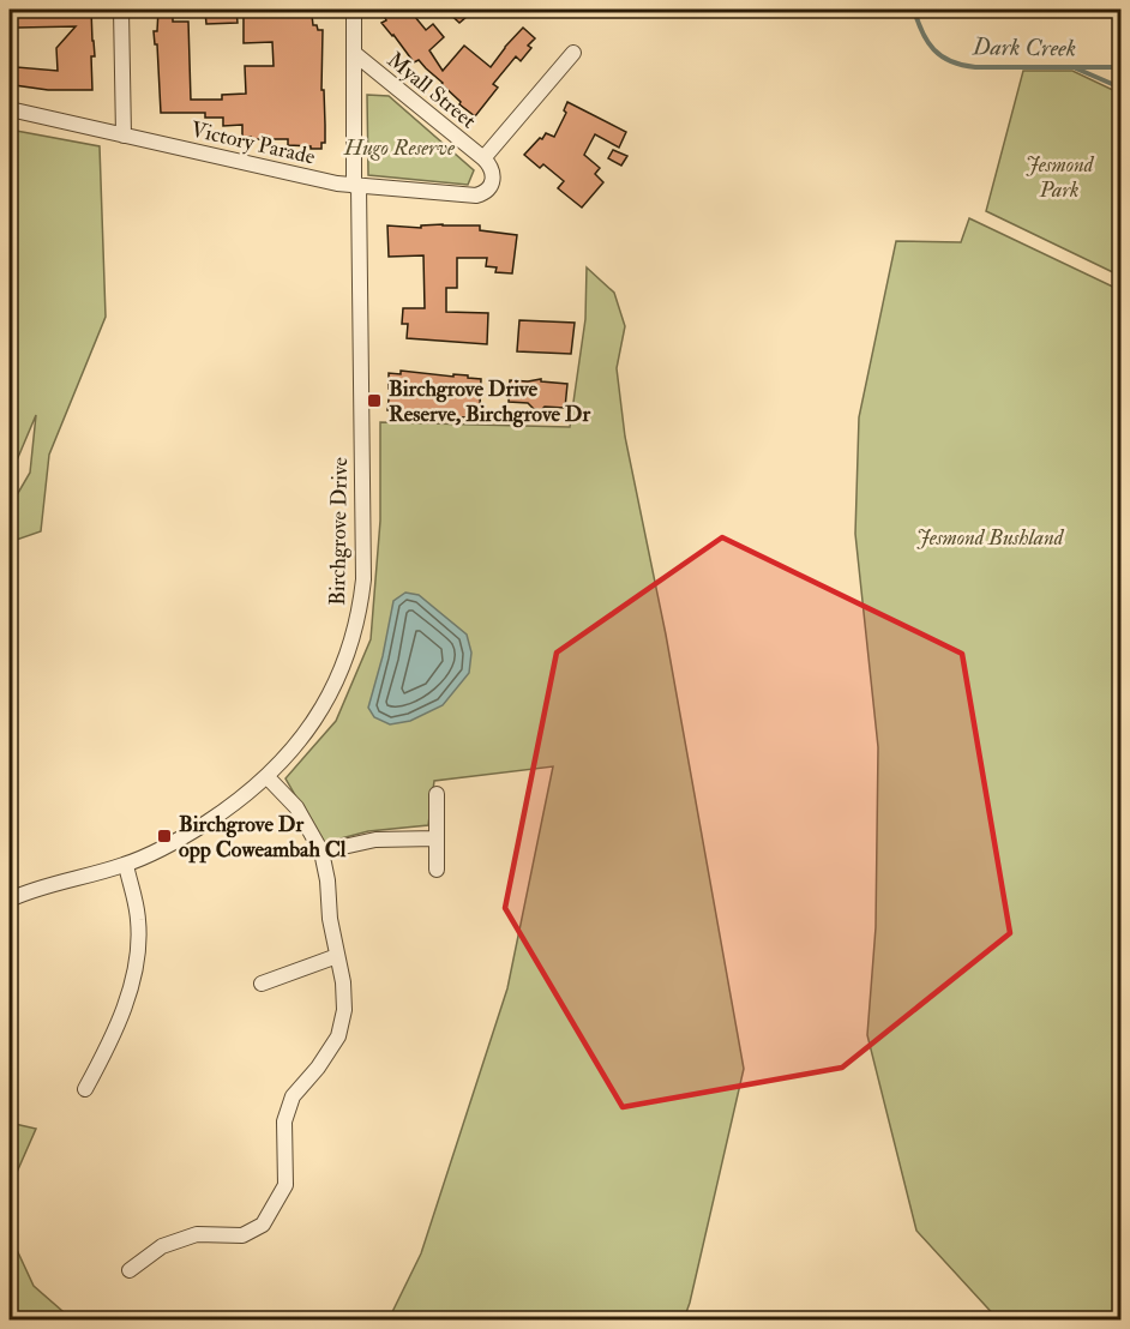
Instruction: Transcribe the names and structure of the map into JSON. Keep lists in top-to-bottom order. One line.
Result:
{"streets":{"street":["Myall Street","Victory Parade","Birchgrove Drive"]},"crossings":[["Myall Street","Victory Parade"],["Myall Street","Birchgrove Drive"],["Victory Parade","Birchgrove Drive"]],"water":["Dark Creek"],"parks":["Hugo Reserve","Jesmond Park","Jesmond Bushland"],"places":{"transit":["Birchgrove Drive Reserve, Birchgrove Dr","Birchgrove Dr opp Coweambah Cl"]}}
